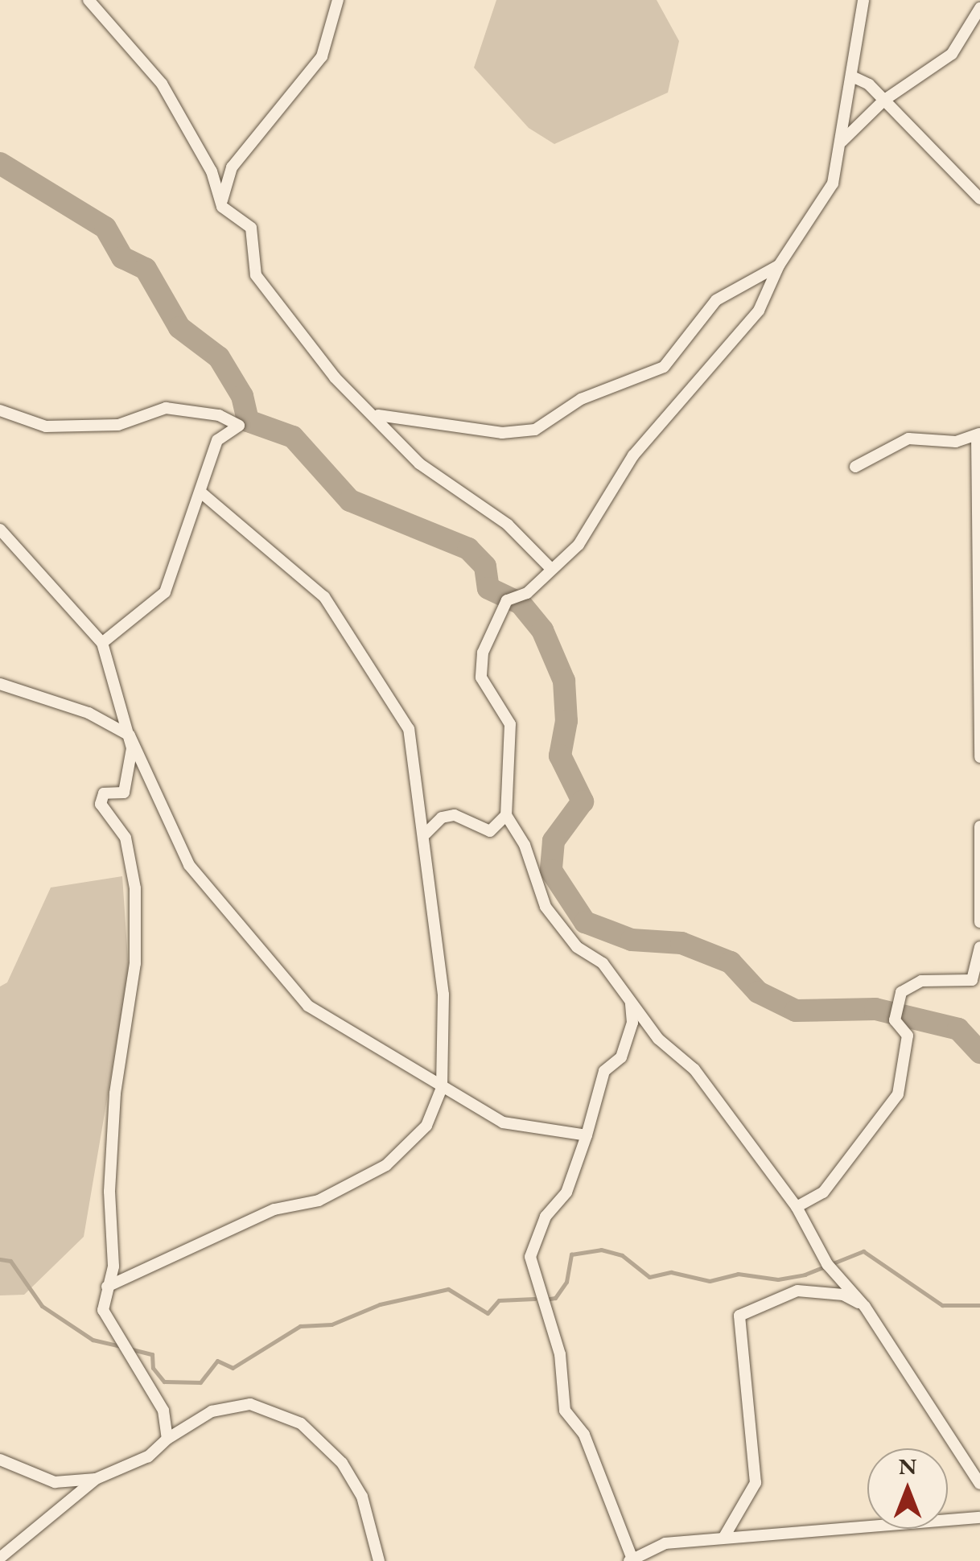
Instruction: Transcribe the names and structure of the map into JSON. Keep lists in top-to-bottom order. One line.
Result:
{"north":"top"}
